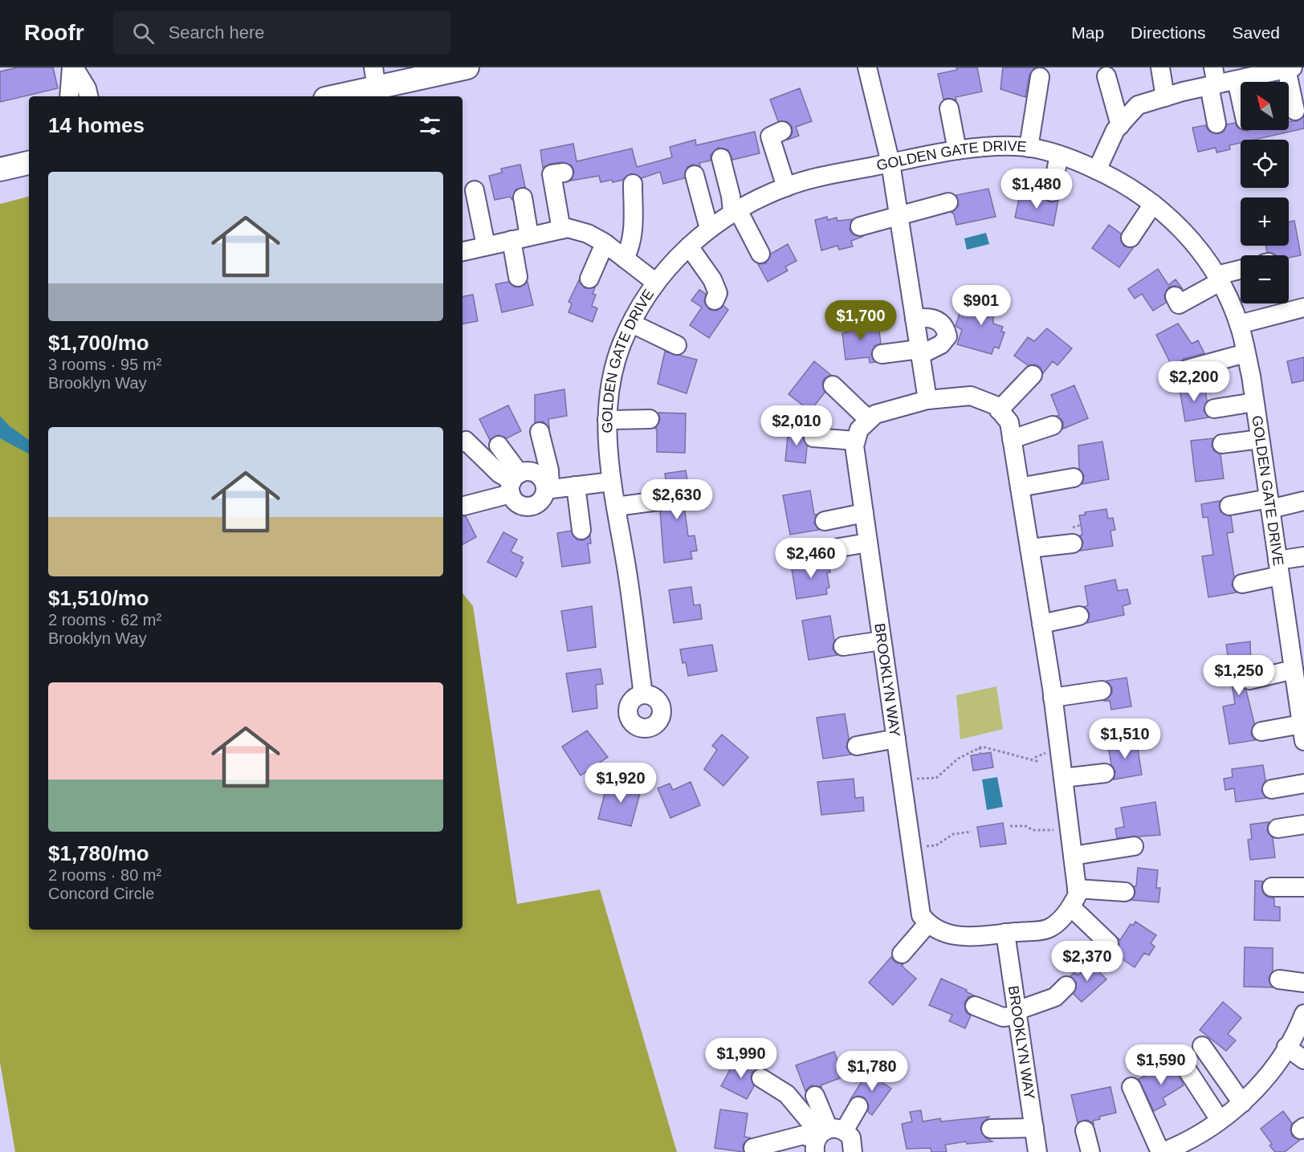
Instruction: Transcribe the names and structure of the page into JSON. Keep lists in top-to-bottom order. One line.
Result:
{"streets":{"street":["GOLDEN GATE DRIVE","BROOKLYN WAY"]},"north":"top left","page":{"header":"Roofr","search":"Search here","nav":["Map","Directions","Saved"],"map_buttons":["+","−"],"heading":"14 homes","list":[{"name":"$1,700/mo","note":"3 rooms · 95 m² · Brooklyn Way"},{"name":"$1,510/mo","note":"2 rooms · 62 m² · Brooklyn Way"},{"name":"$1,780/mo","note":"2 rooms · 80 m² · Concord Circle"}],"price":["$1,480","$901","$1,700","$2,200","$2,010","$2,630","$2,460","$1,250","$1,510","$1,920","$2,370","$1,990","$1,590","$1,780"]}}
